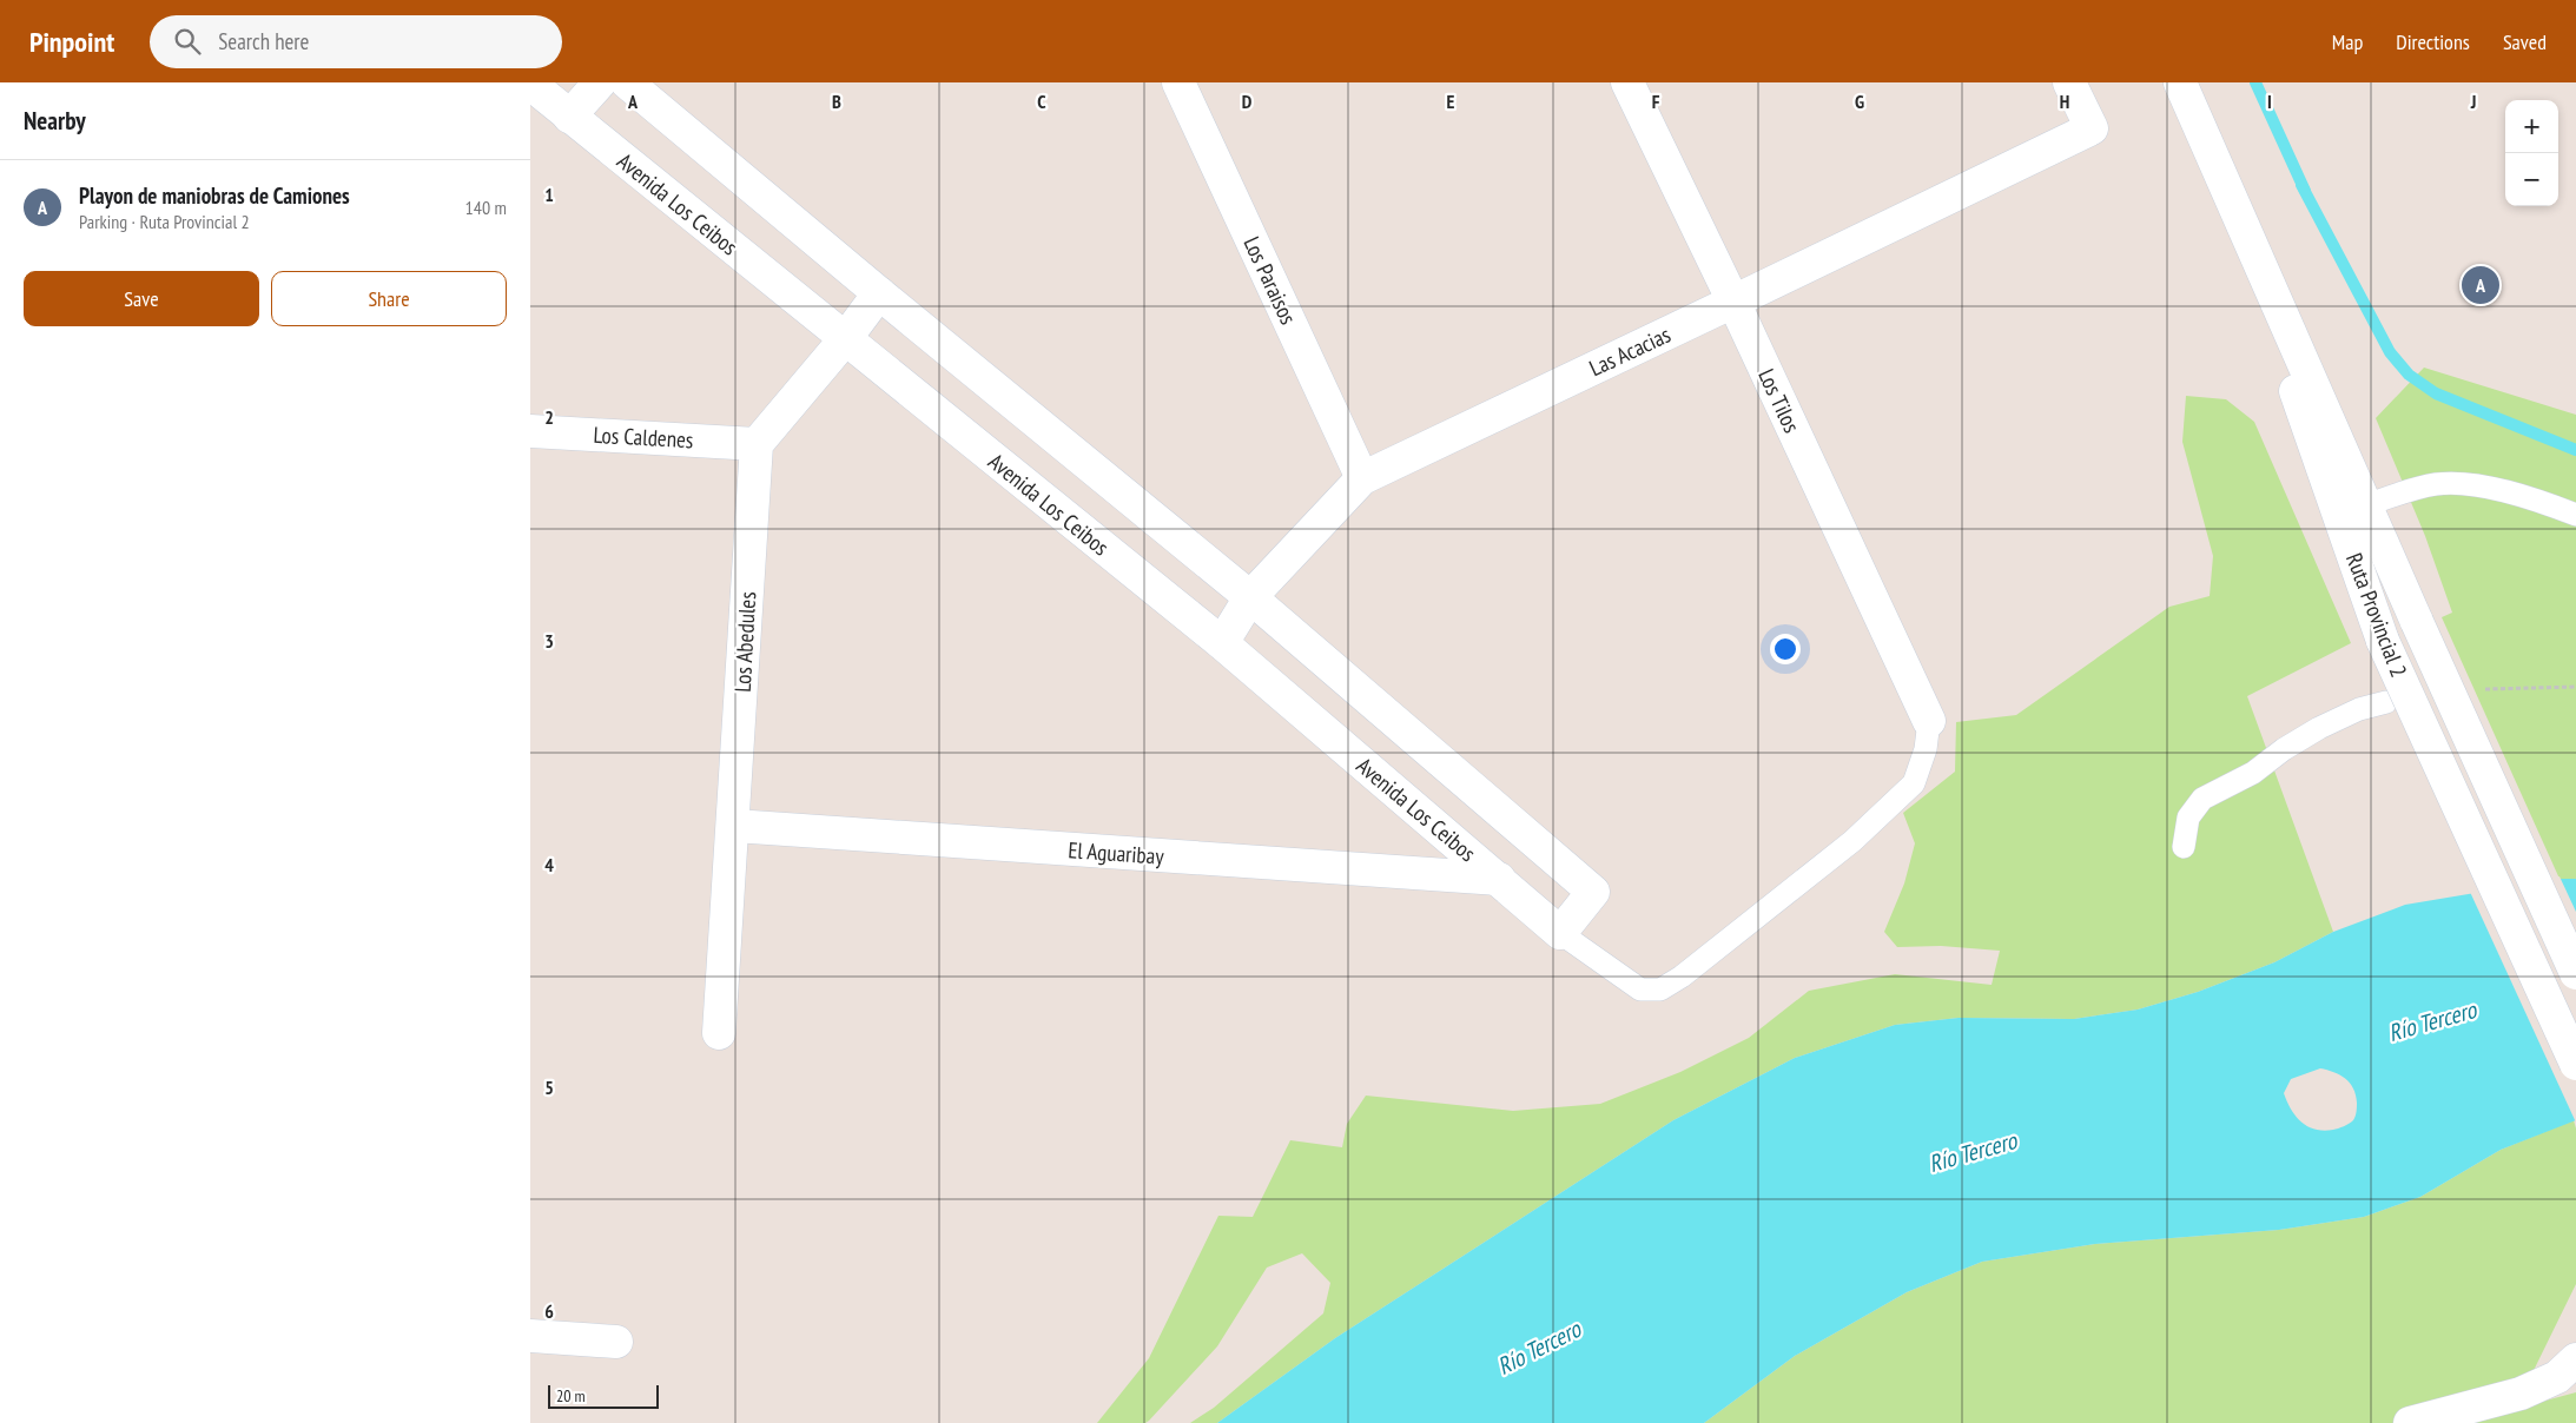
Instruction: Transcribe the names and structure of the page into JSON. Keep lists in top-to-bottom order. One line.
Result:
{"streets":{"street":["Avenida Los Ceibos","Los Paraisos","Las Acacias","Los Tilos","Los Caldenes","Ruta Provincial 2","Los Abedules","El Aguaribay"]},"crossings":[["Avenida Los Ceibos","Las Acacias"],["Avenida Los Ceibos","El Aguaribay"],["Los Paraisos","Las Acacias"],["Las Acacias","Los Tilos"],["Los Caldenes","Los Abedules"],["Los Abedules","El Aguaribay"]],"water":["Río Tercero"],"scale_bar":"20 m","page":{"header":"Pinpoint","search":"Search here","nav":["Map","Directions","Saved"],"heading":"Nearby","map_buttons":["+","−"],"list":[{"mark":"A","name":"Playon de maniobras de Camiones","note":"Parking · Ruta Provincial 2","value":"140 m"}],"buttons":["Save","Share"],"pins":"A","scale":"20 m"},"grid":{"columns":["A","B","C","D","E","F","G","H","I","J"],"rows":["1","2","3","4","5","6"]}}
